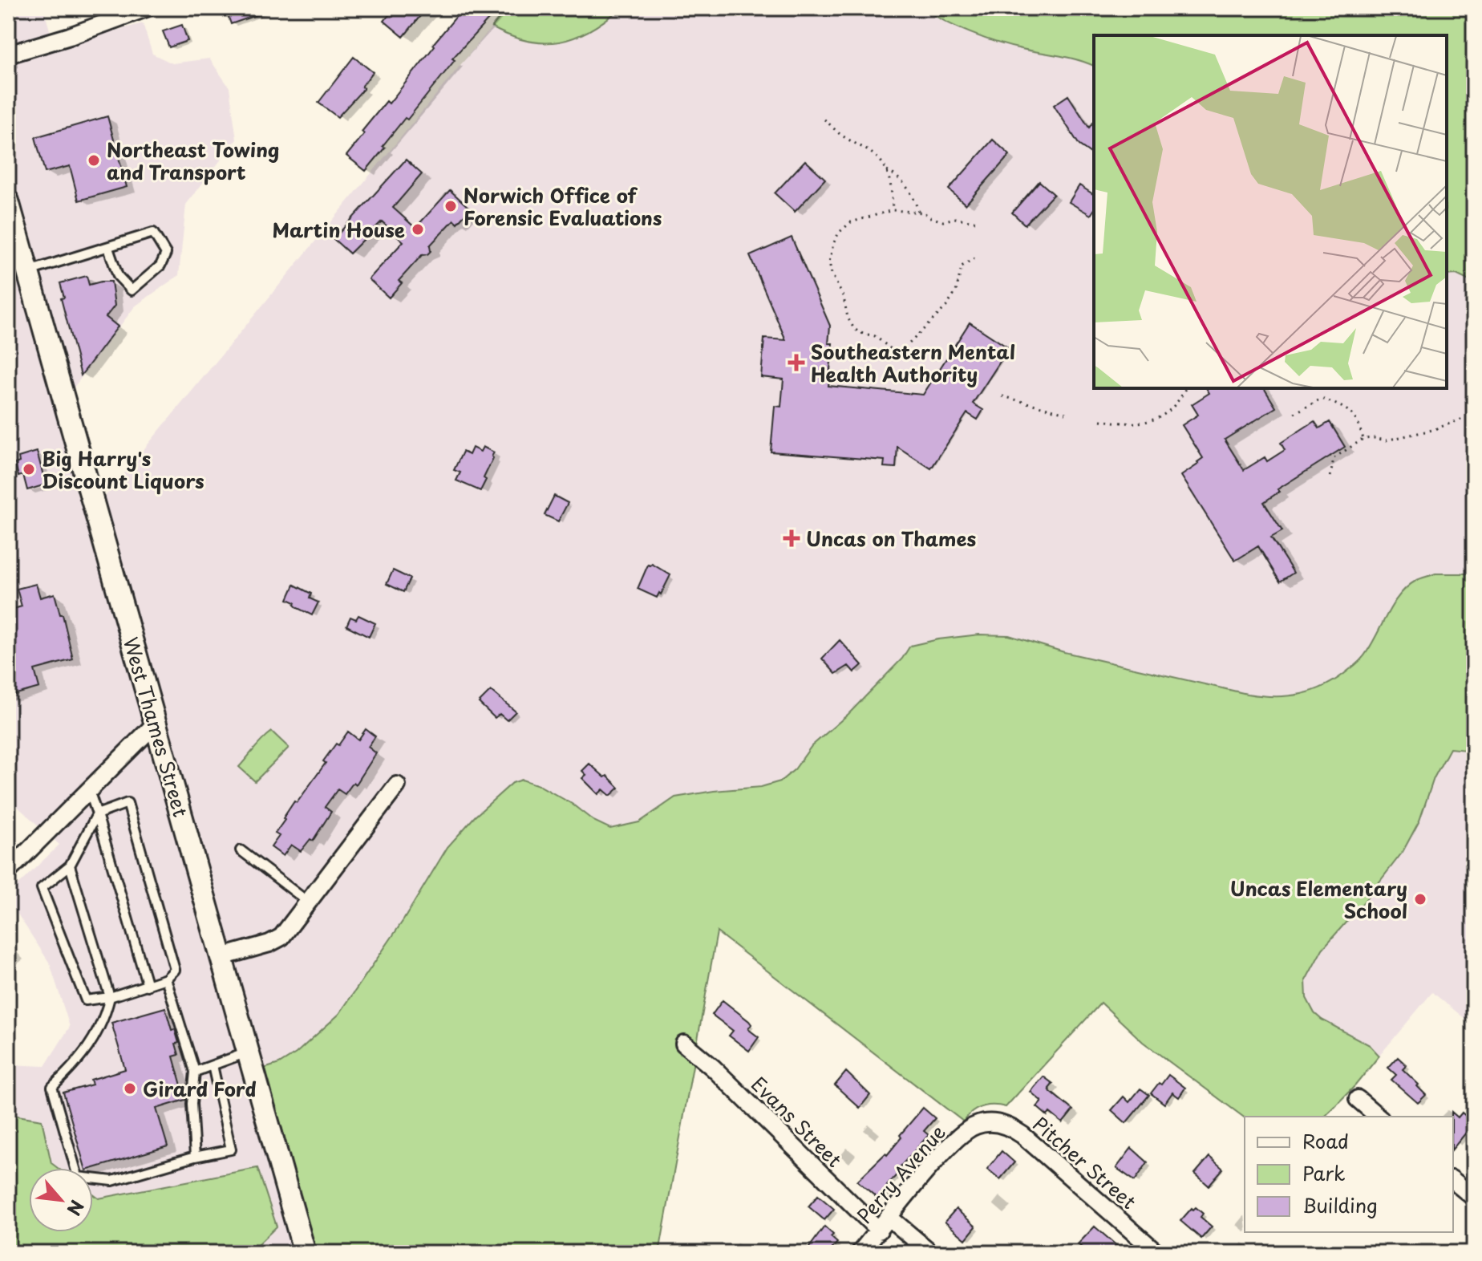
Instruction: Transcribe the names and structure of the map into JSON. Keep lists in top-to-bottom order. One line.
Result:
{"streets":{"main road":["West Thames Street"],"street":["Evans Street","Pitcher Street","Perry Avenue"]},"crossings":[["Evans Street","Perry Avenue"],["Pitcher Street","Perry Avenue"]],"places":{"other":["Northeast Towing and Transport","Norwich Office of Forensic Evaluations","Martin House","Big Harry's Discount Liquors","Uncas Elementary School","Girard Ford"],"health":["Southeastern Mental Health Authority","Uncas on Thames"]},"legend":["Road","Park","Building"],"north":"bottom right"}
